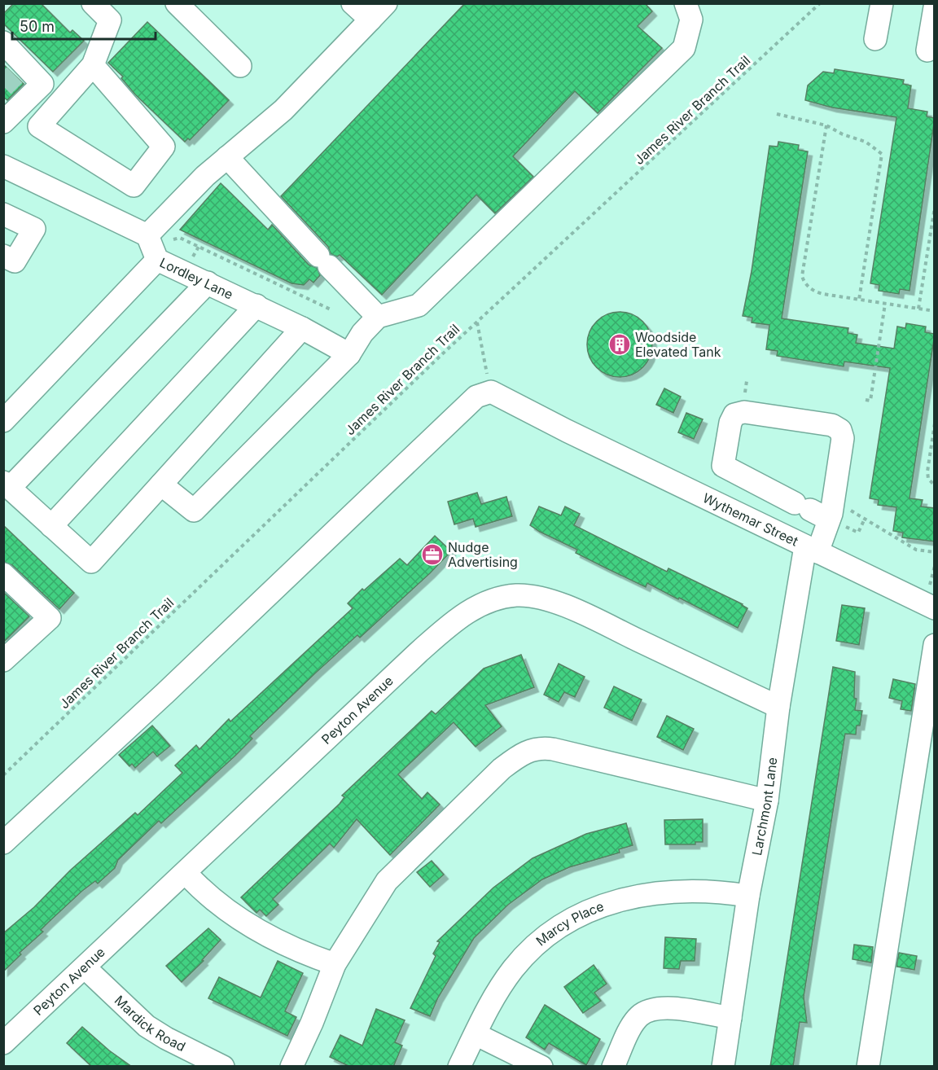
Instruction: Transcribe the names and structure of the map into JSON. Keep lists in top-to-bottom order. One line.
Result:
{"streets":{"street":["Lordley Lane","Wythemar Street","Peyton Avenue","Larchmont Lane","Marcy Place","Mardick Road"],"path":["James River Branch Trail"]},"crossings":[["Wythemar Street","Larchmont Lane"],["Peyton Avenue","Larchmont Lane"],["Peyton Avenue","Mardick Road"],["Larchmont Lane","Marcy Place"]],"places":{"building":["Woodside Elevated Tank"],"office":["Nudge Advertising"]},"scale_bar":"50 m"}
